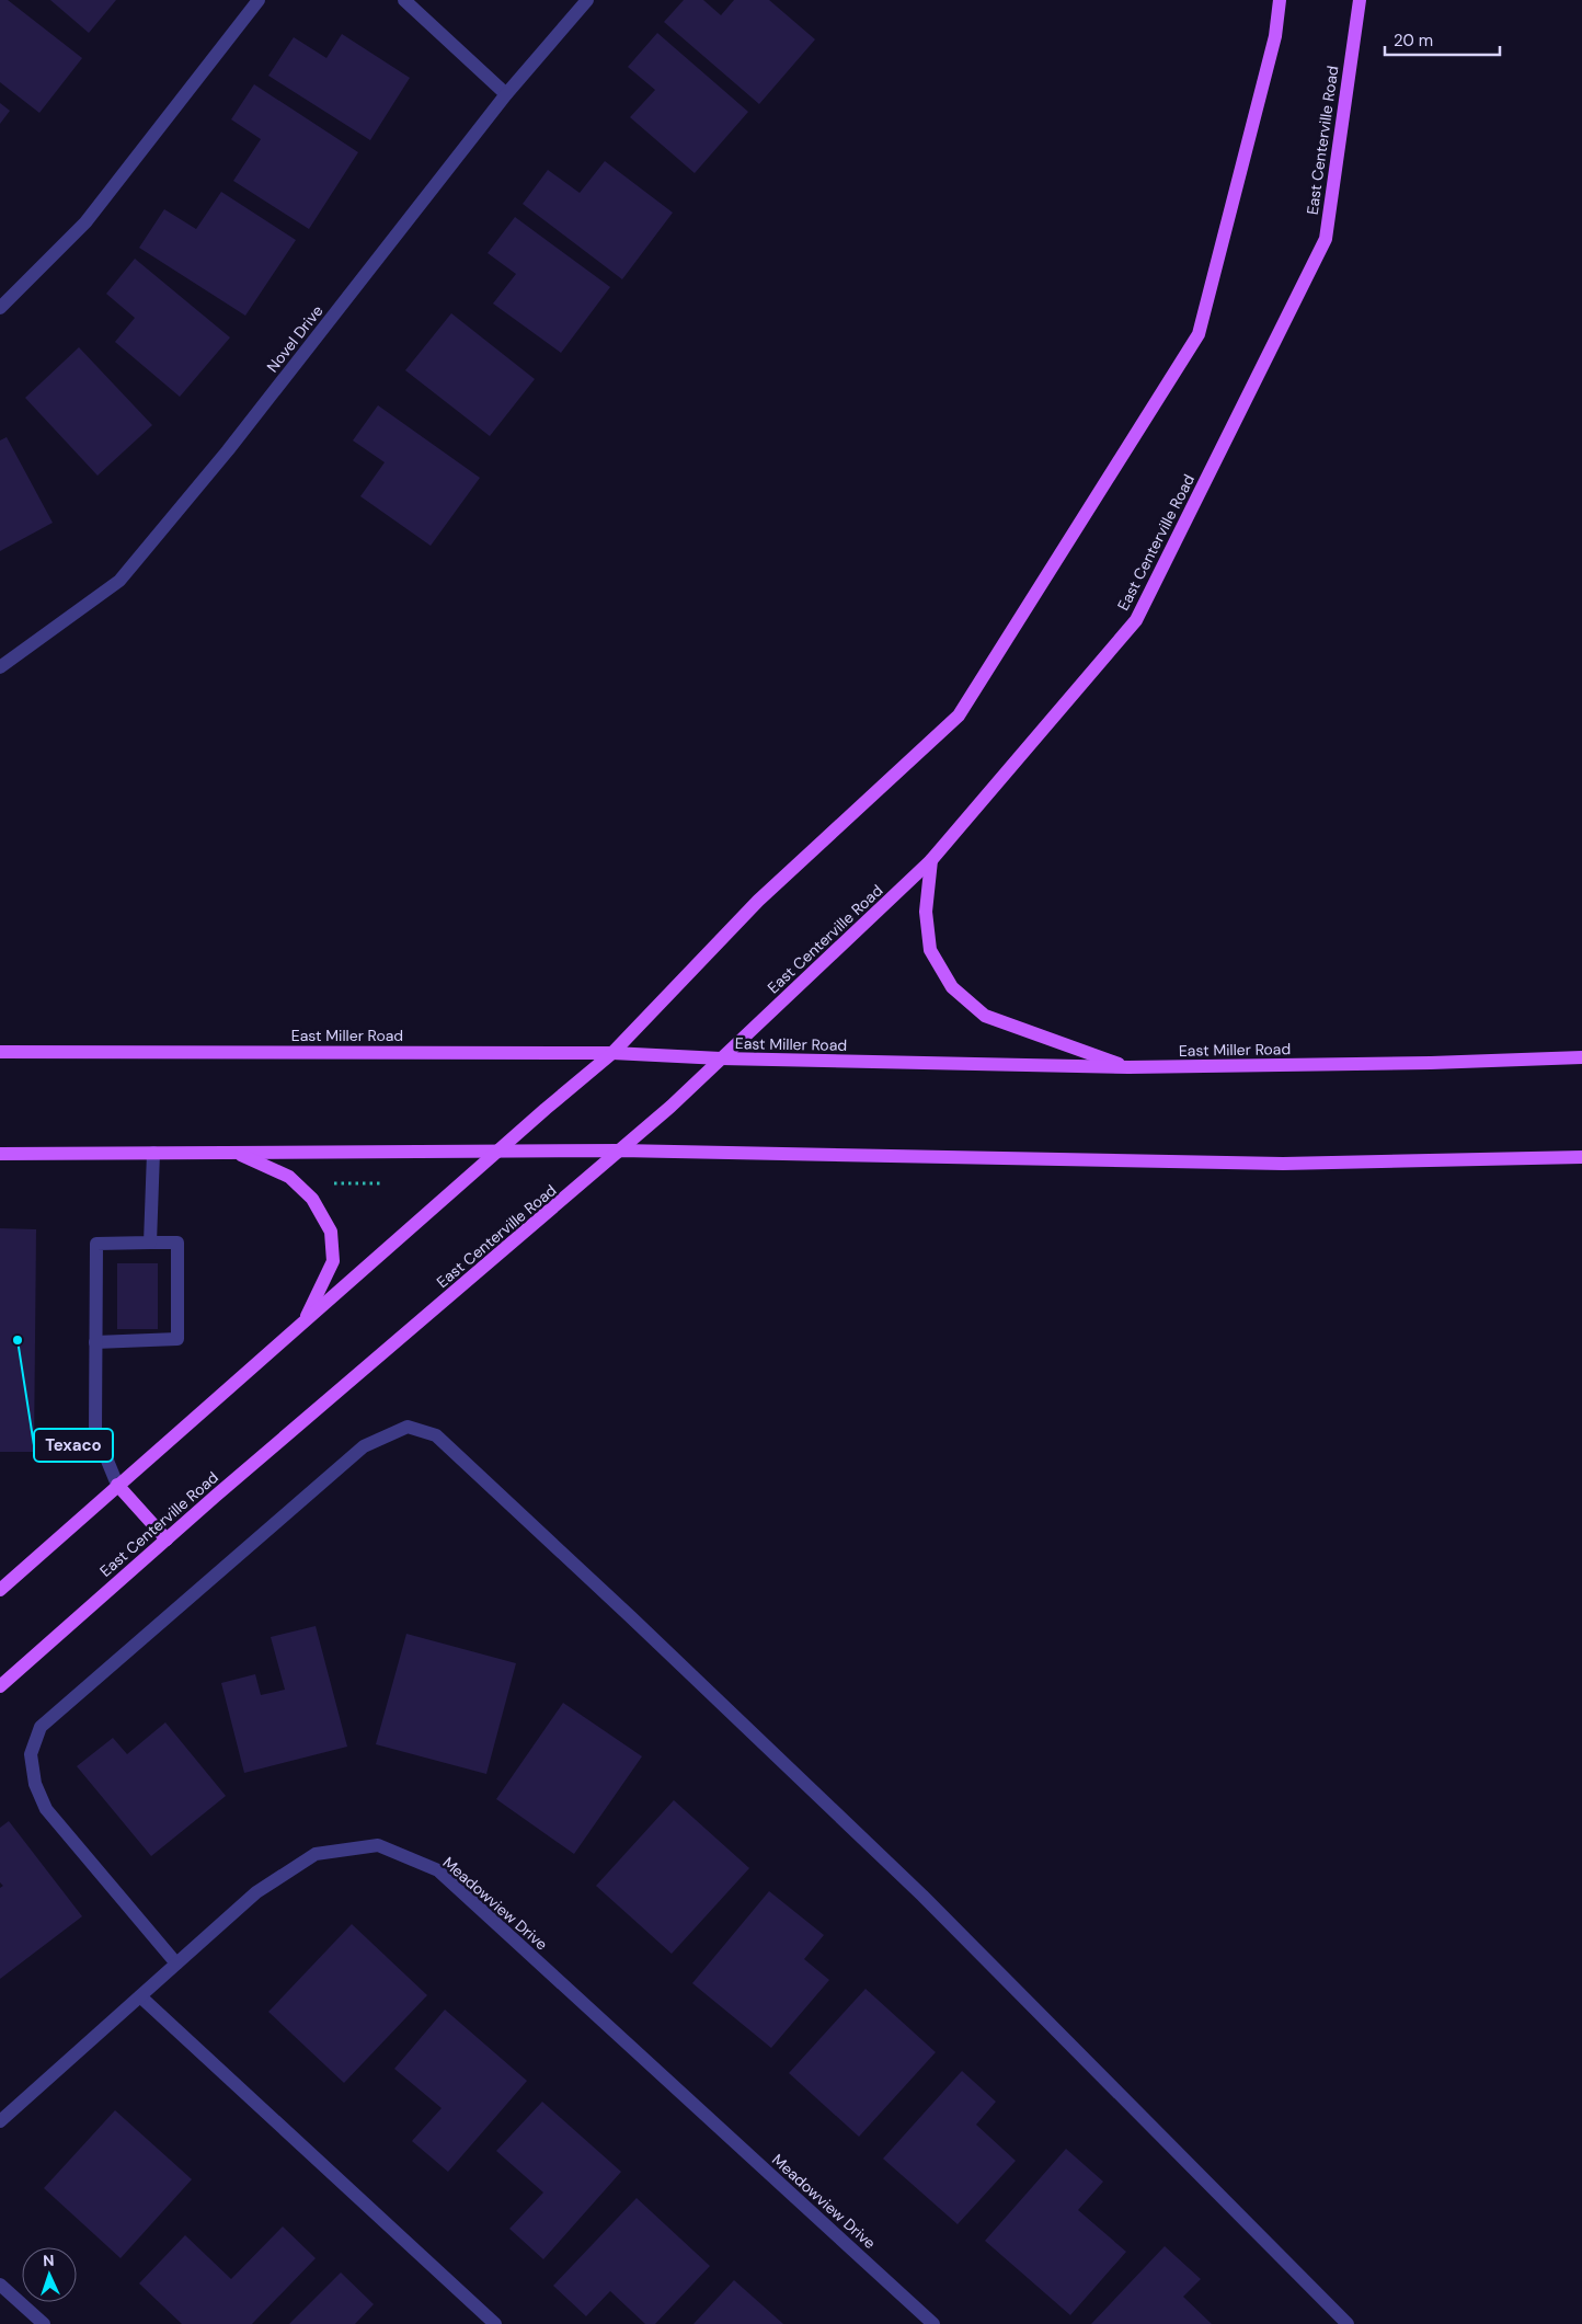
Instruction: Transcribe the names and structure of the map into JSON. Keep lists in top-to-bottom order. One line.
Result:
{"streets":{"main road":["East Centerville Road","East Miller Road"],"street":["Novel Drive","Meadowview Drive"]},"crossings":[["East Centerville Road","East Miller Road"]],"places":["Texaco"],"scale_bar":"20 m","north":"top"}
